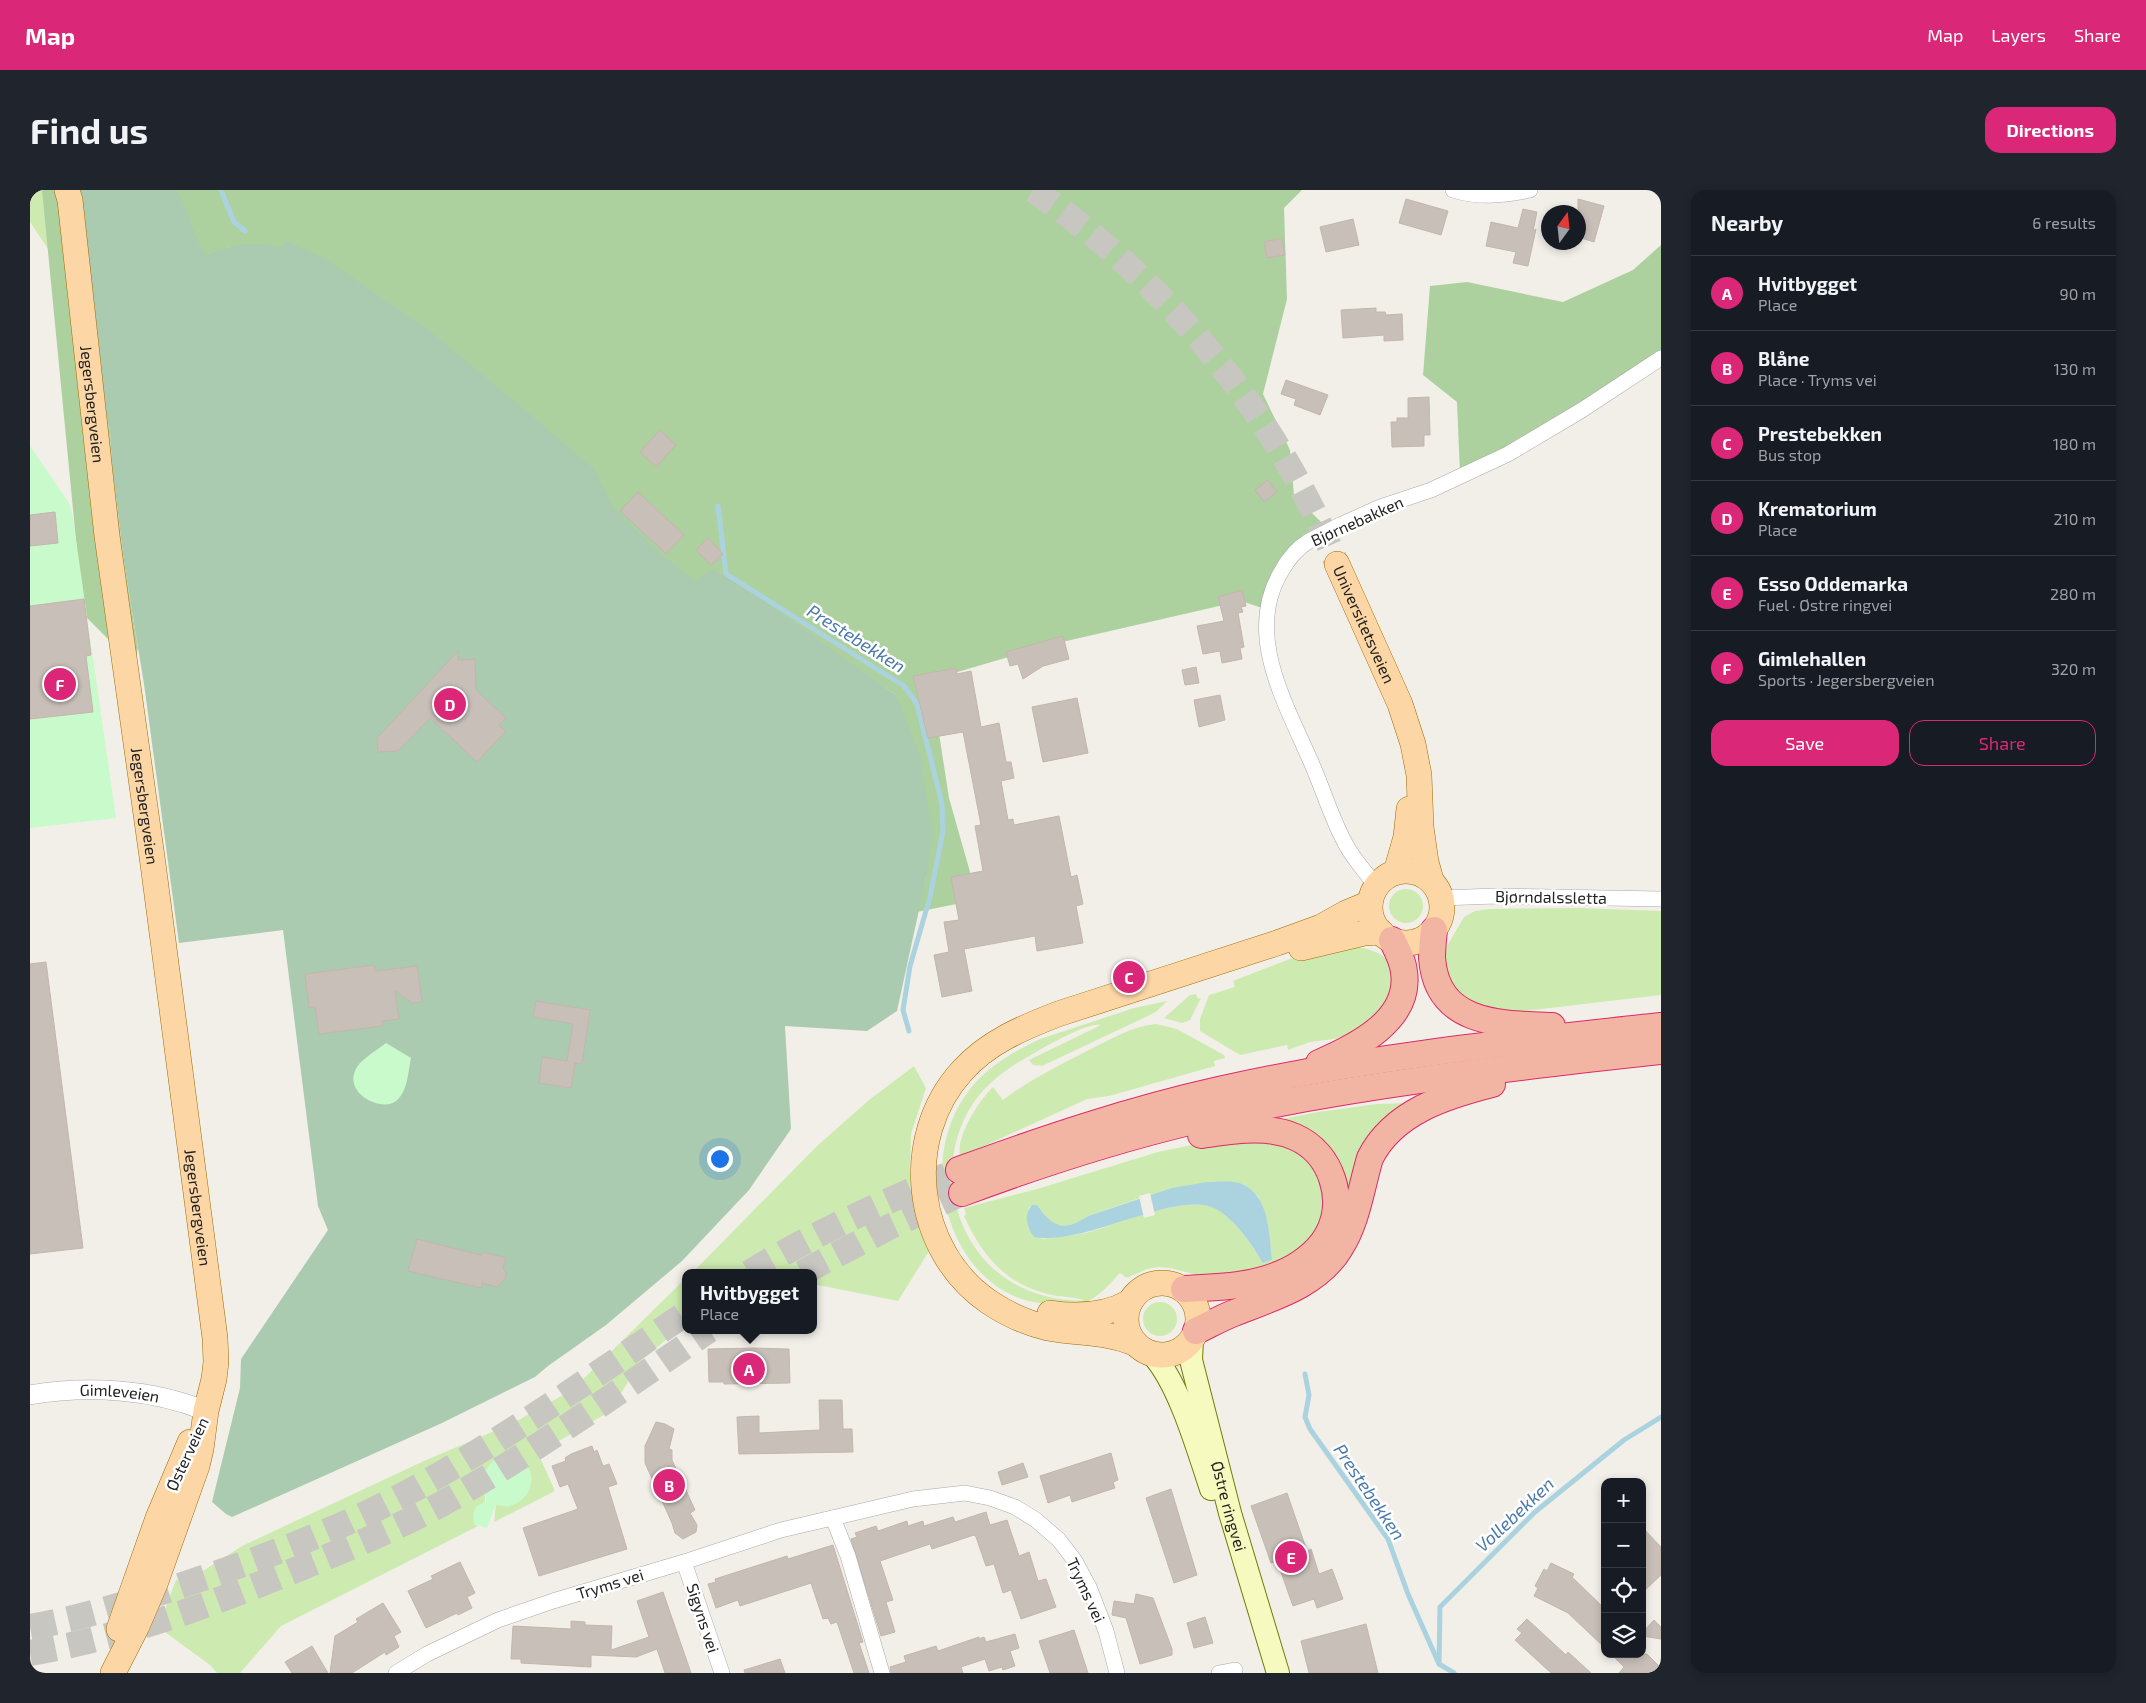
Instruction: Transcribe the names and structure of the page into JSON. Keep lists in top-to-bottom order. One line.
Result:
{"streets":{"main road":["Jegersbergveien","Universitetsveien","Østerveien","Østre ringvei"],"street":["Bjørnebakken","Bjørndalssletta","Gimleveien","Tryms vei","Sigyns vei"]},"crossings":[["Jegersbergveien","Gimleveien"],["Jegersbergveien","Østerveien"],["Bjørnebakken","Universitetsveien"],["Bjørnebakken","Bjørndalssletta"],["Universitetsveien","Bjørndalssletta"],["Gimleveien","Østerveien"],["Tryms vei","Sigyns vei"]],"water":["Prestebekken","Vollebekken"],"north":"top","page":{"header":"Map","nav":["Map","Layers","Share"],"buttons":["Directions",["Save","Share"]],"title":"Find us","heading":["Nearby","6 results"],"list":[{"mark":"A","name":"Hvitbygget","note":"Place","value":"90 m"},{"mark":"B","name":"Blåne","note":"Place · Tryms vei","value":"130 m"},{"mark":"C","name":"Prestebekken","note":"Bus stop","value":"180 m"},{"mark":"D","name":"Krematorium","note":"Place","value":"210 m"},{"mark":"E","name":"Esso Oddemarka","note":"Fuel · Østre ringvei","value":"280 m"},{"mark":"F","name":"Gimlehallen","note":"Sports · Jegersbergveien","value":"320 m"}],"pins":["F","D","C","A","B","E"],"popup":["Hvitbygget","Place"],"map_buttons":["+","−"]}}
